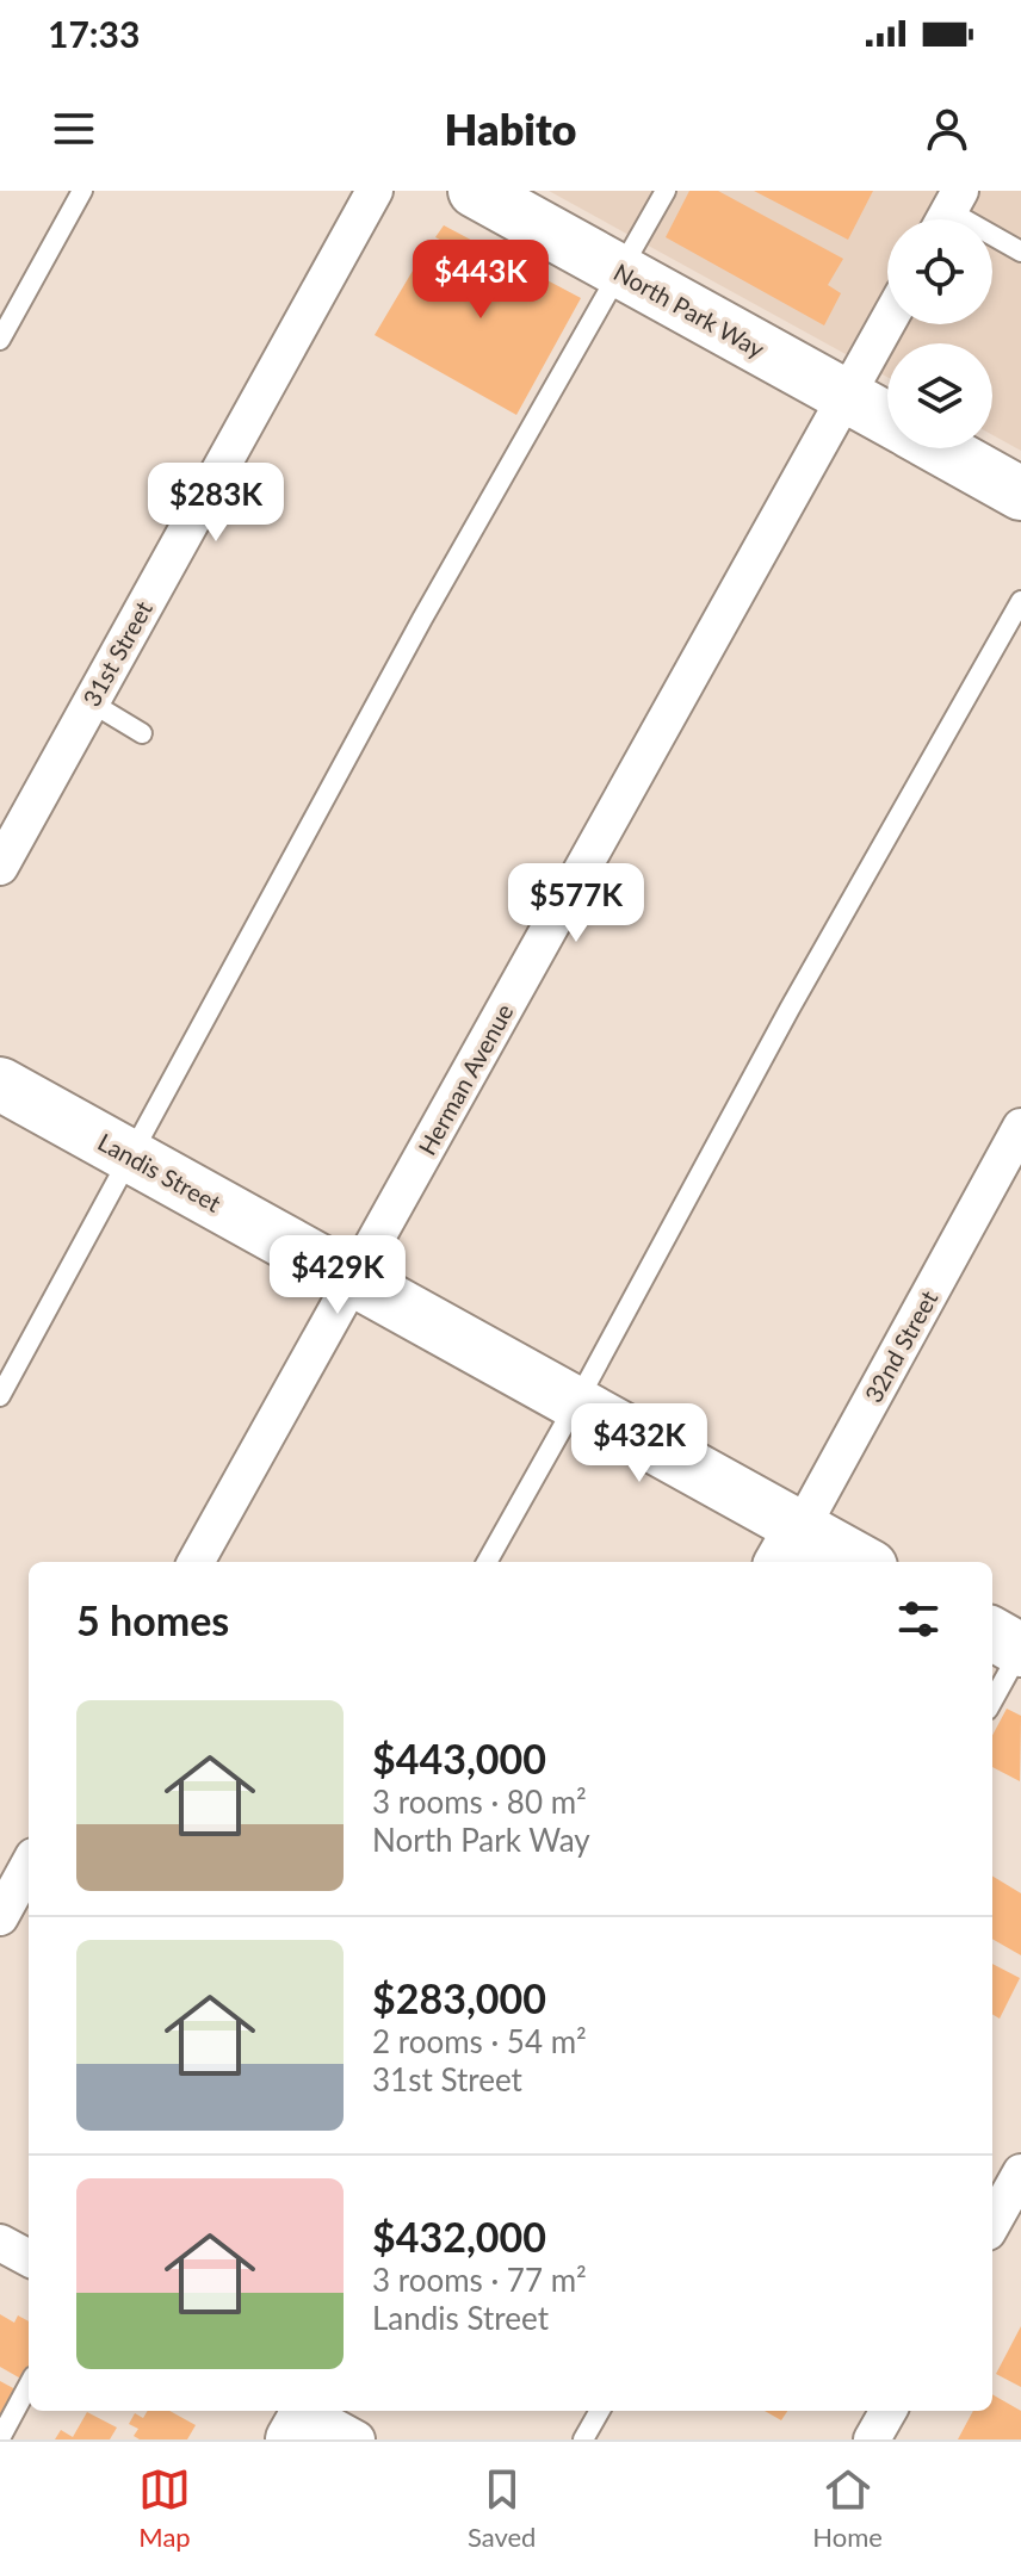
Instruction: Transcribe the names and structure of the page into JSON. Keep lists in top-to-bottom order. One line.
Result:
{"streets":{"main road":["North Park Way","Landis Street"],"street":["31st Street","Herman Avenue","32nd Street"]},"crossings":[["North Park Way","Herman Avenue"],["Herman Avenue","Landis Street"],["Landis Street","32nd Street"]],"page":{"status":"17:33","header":"Habito","price":["$443K","$283K","$577K","$429K","$432K"],"heading":"5 homes","list":[{"name":"$443,000","note":"3 rooms · 80 m² · North Park Way"},{"name":"$283,000","note":"2 rooms · 54 m² · 31st Street"},{"name":"$432,000","note":"3 rooms · 77 m² · Landis Street"}],"tabs":["Map","Saved","Home"]}}
